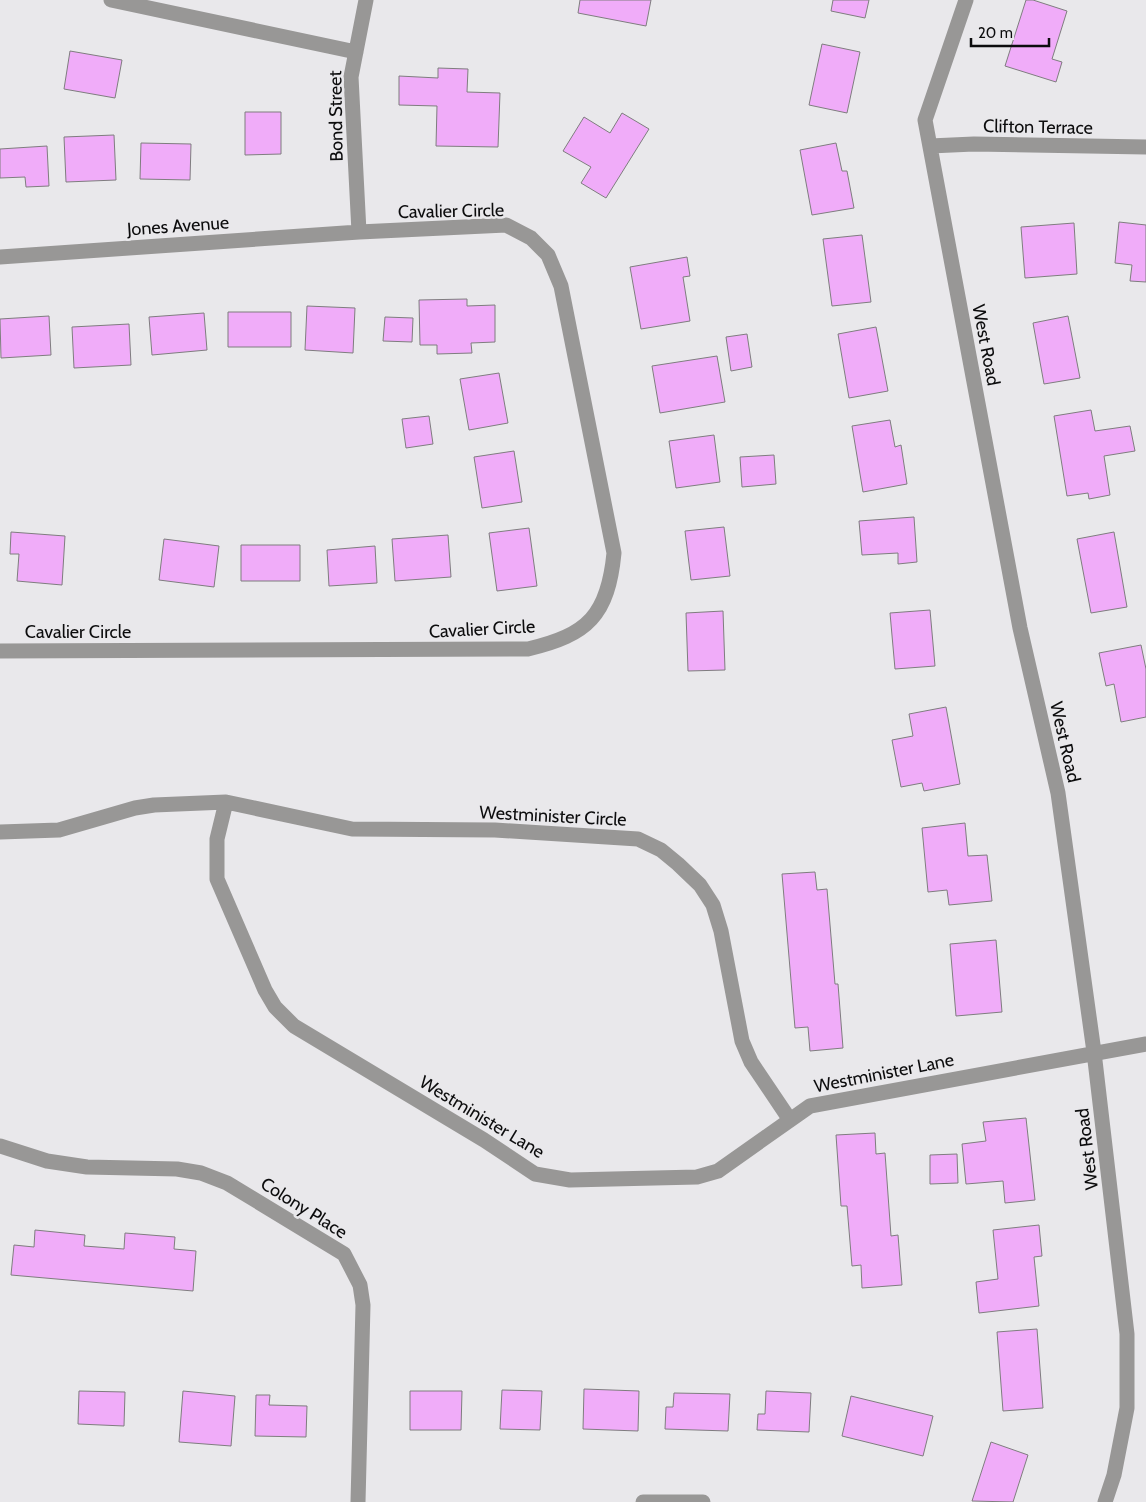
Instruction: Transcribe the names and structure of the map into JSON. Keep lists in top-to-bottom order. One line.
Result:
{"streets":{"street":["Bond Street","Clifton Terrace","Cavalier Circle","Jones Avenue","West Road","Westminister Circle","Westminister Lane","Colony Place"]},"crossings":[["Bond Street","Cavalier Circle"],["Bond Street","Jones Avenue"],["Clifton Terrace","West Road"],["Cavalier Circle","Jones Avenue"],["West Road","Westminister Lane"],["Westminister Circle","Westminister Lane"]],"scale_bar":"20 m"}
